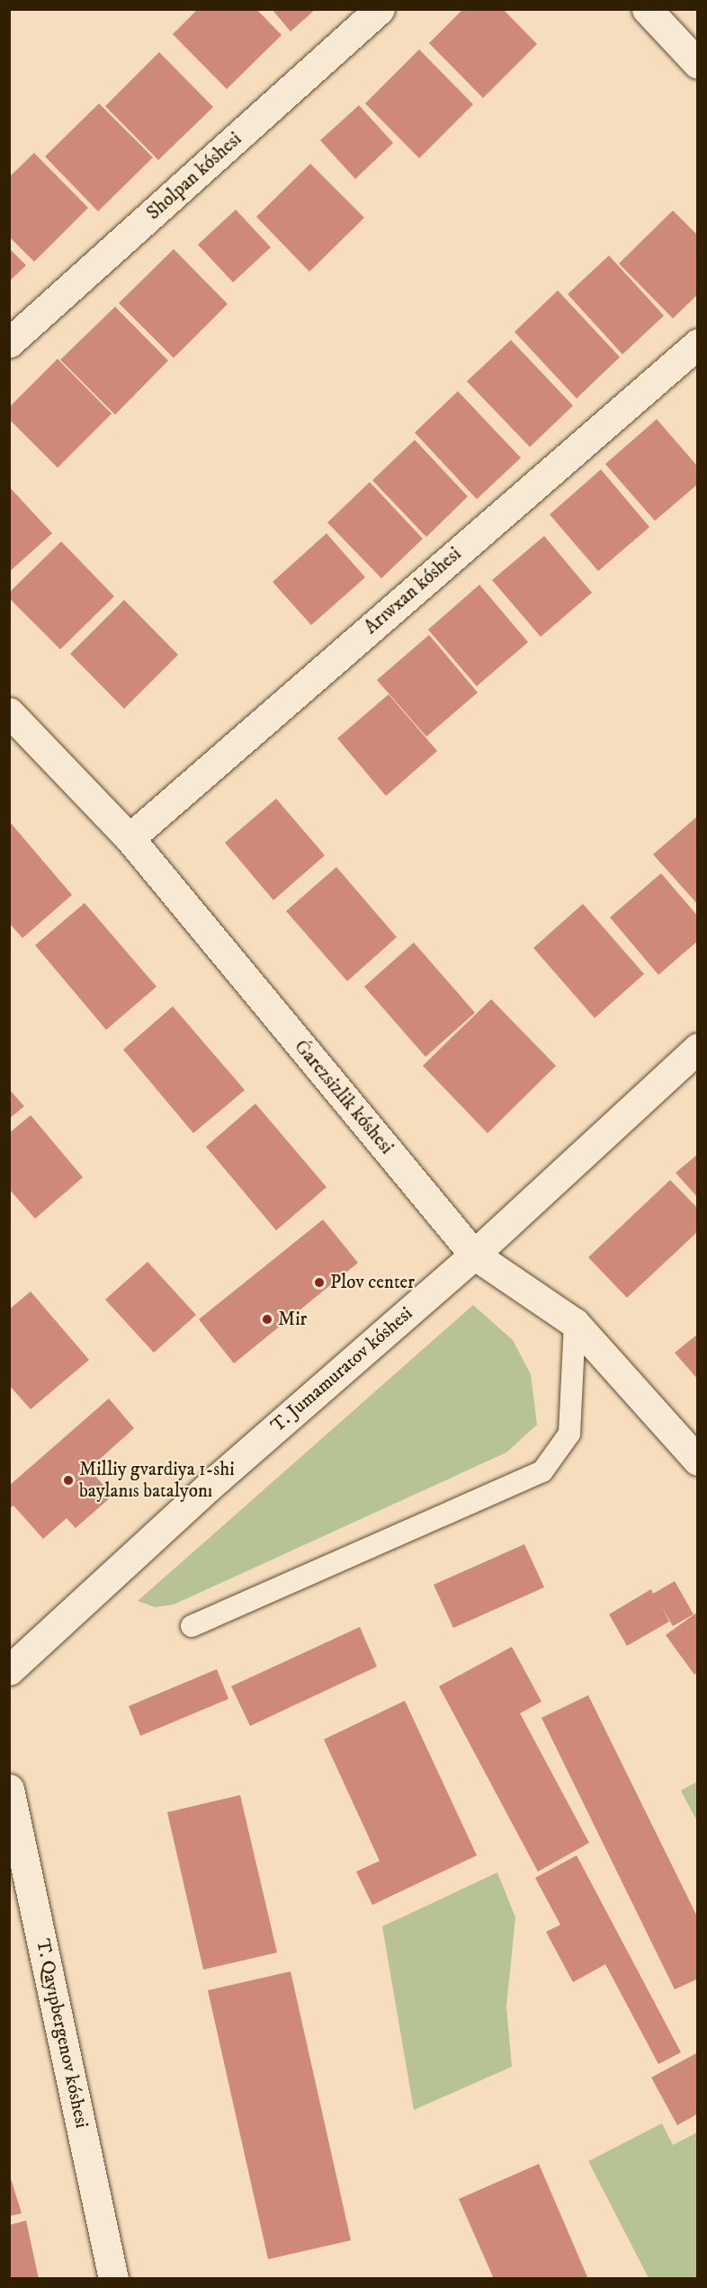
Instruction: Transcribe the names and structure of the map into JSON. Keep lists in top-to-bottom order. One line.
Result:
{"streets":{"street":["Sholpan kóshesi","Arıwxan kóshesi","Ǵarezsizlik kóshesi","T. Jumamuratov kóshesi","T. Qayıpbergenov kóshesi"]},"crossings":[["Arıwxan kóshesi","Ǵarezsizlik kóshesi"],["Ǵarezsizlik kóshesi","T. Jumamuratov kóshesi"]],"places":["Plov center","Mir","Milliy gvardiya 1-shi baylanıs batalyonı"]}
